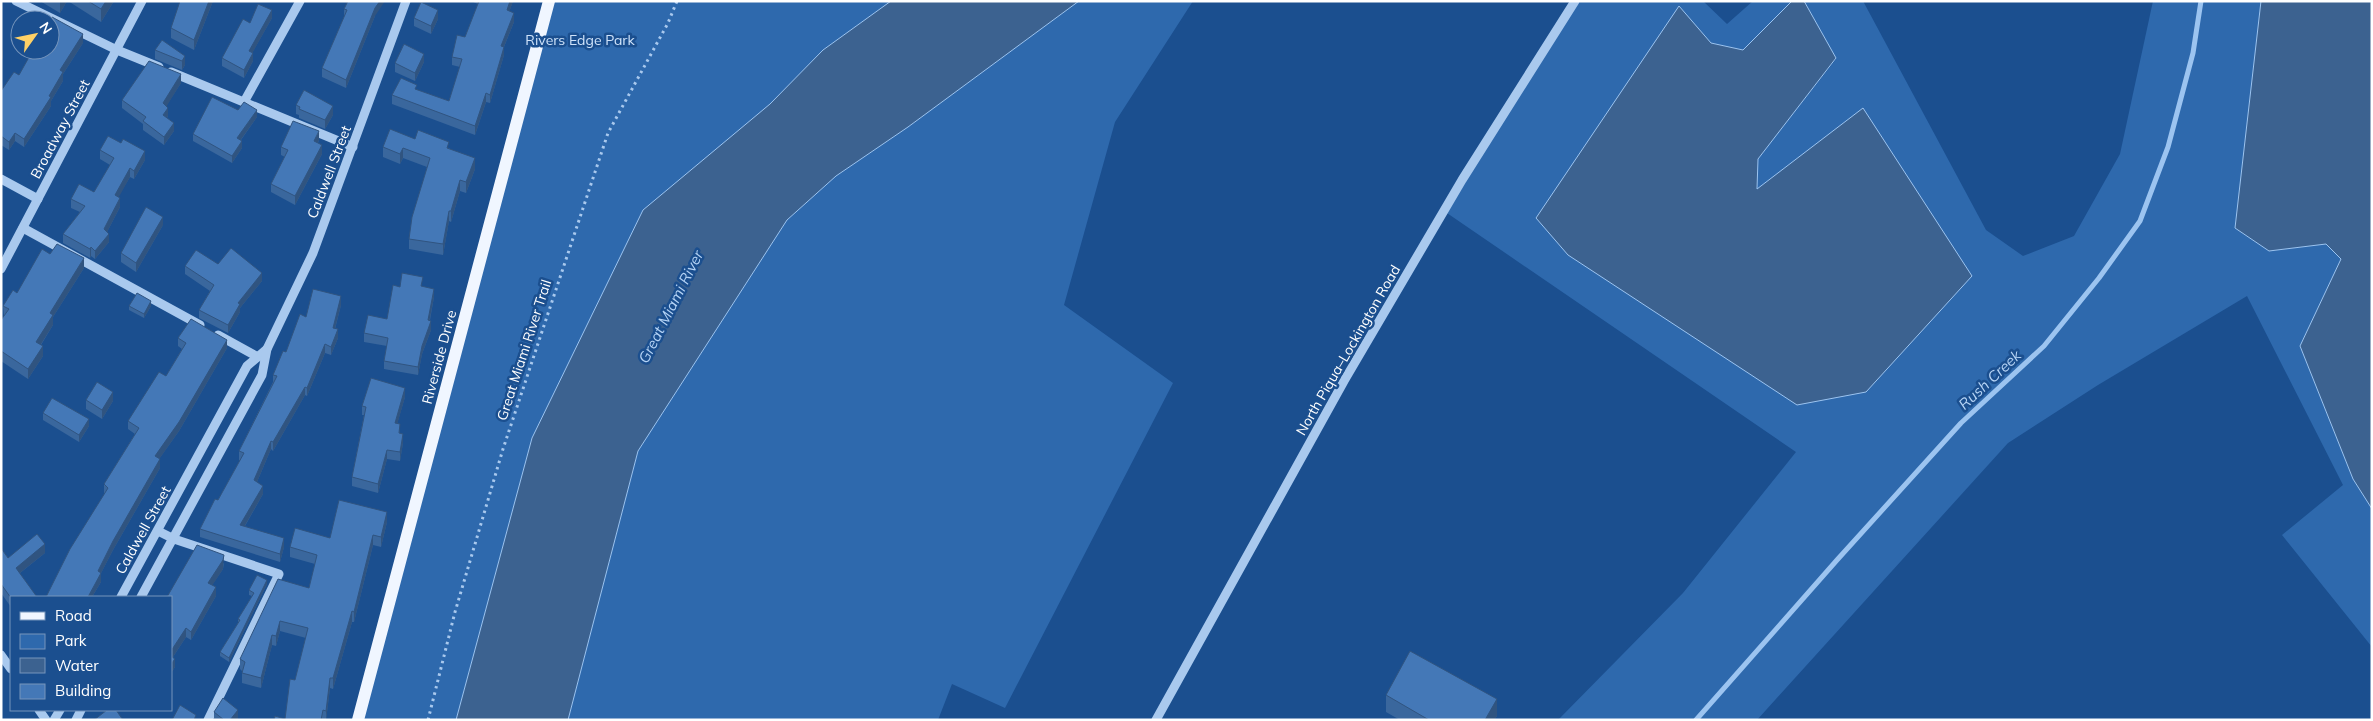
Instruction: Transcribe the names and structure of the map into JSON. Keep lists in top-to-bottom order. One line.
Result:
{"streets":{"main road":["Riverside Drive"],"street":["Broadway Street","Caldwell Street","North Piqua–Lockington Road"],"path":["Great Miami River Trail"]},"water":["Great Miami River","Rush Creek"],"parks":["Rivers Edge Park"],"legend":["Road","Park","Water","Building"],"north":"top right"}
